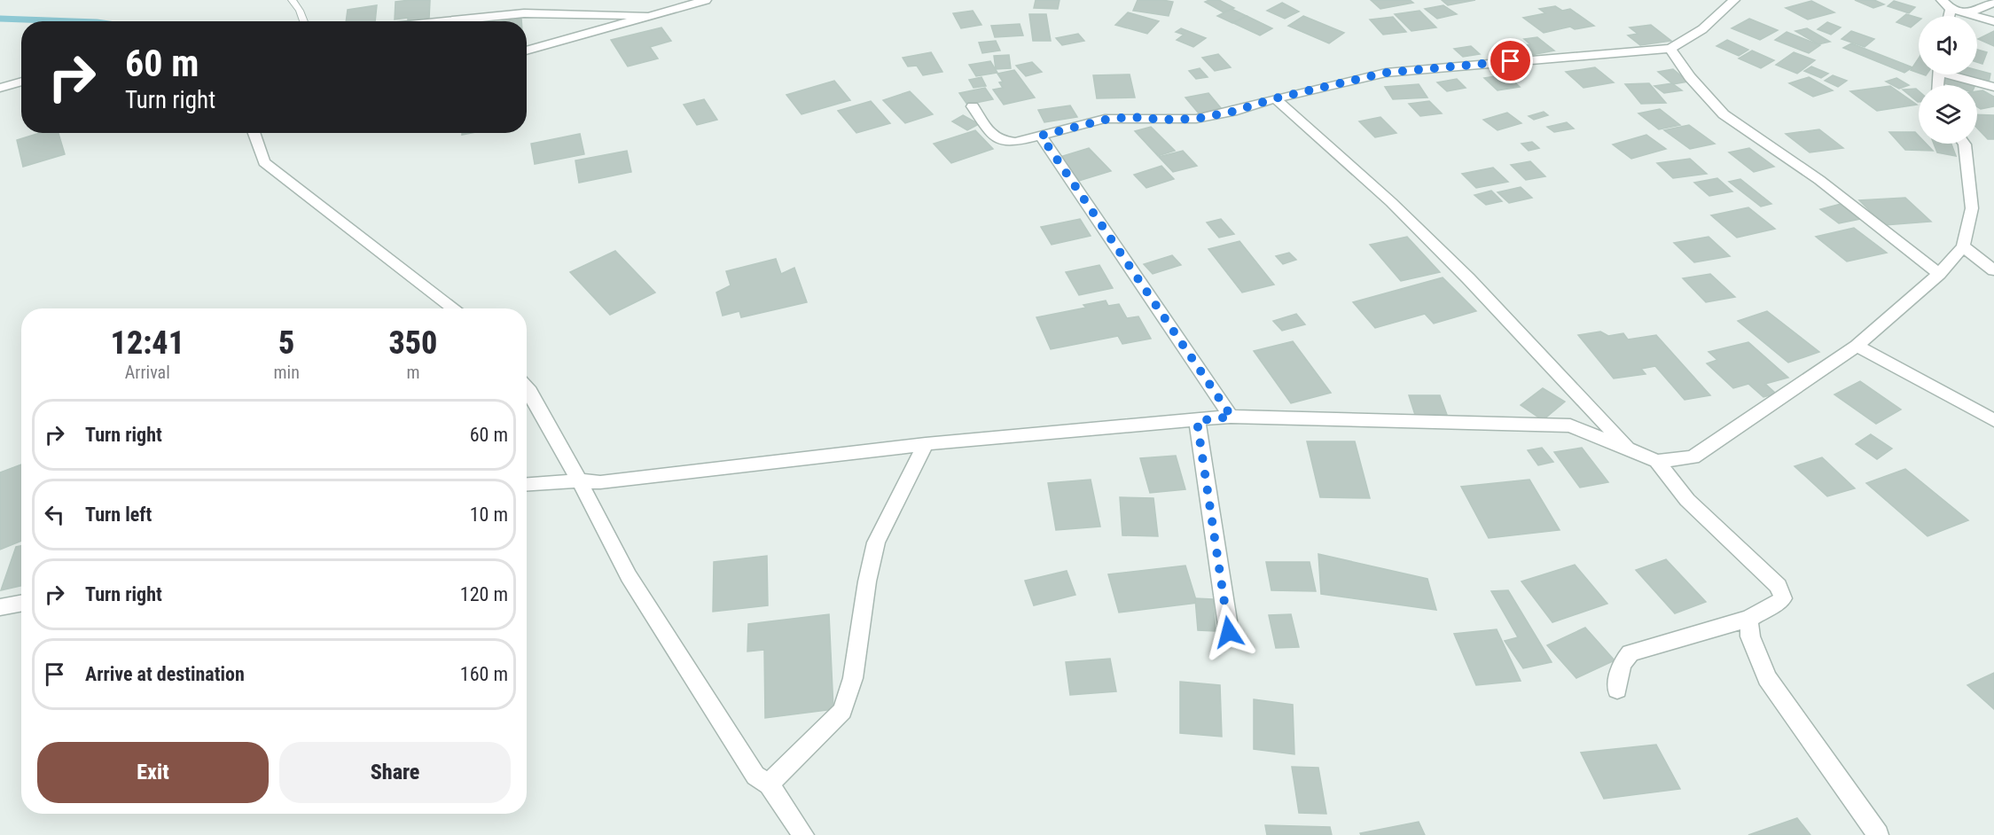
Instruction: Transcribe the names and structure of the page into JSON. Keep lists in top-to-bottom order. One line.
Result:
{"page":{"turn":["60 m","Turn right"],"eta":["12:41","Arrival","5","min","350","m"],"list":[{"name":"Turn right","value":"60 m"},{"name":"Turn left","value":"10 m"},{"name":"Turn right","value":"120 m"},{"name":"Arrive at destination","value":"160 m"}],"buttons":["Exit","Share"]}}
